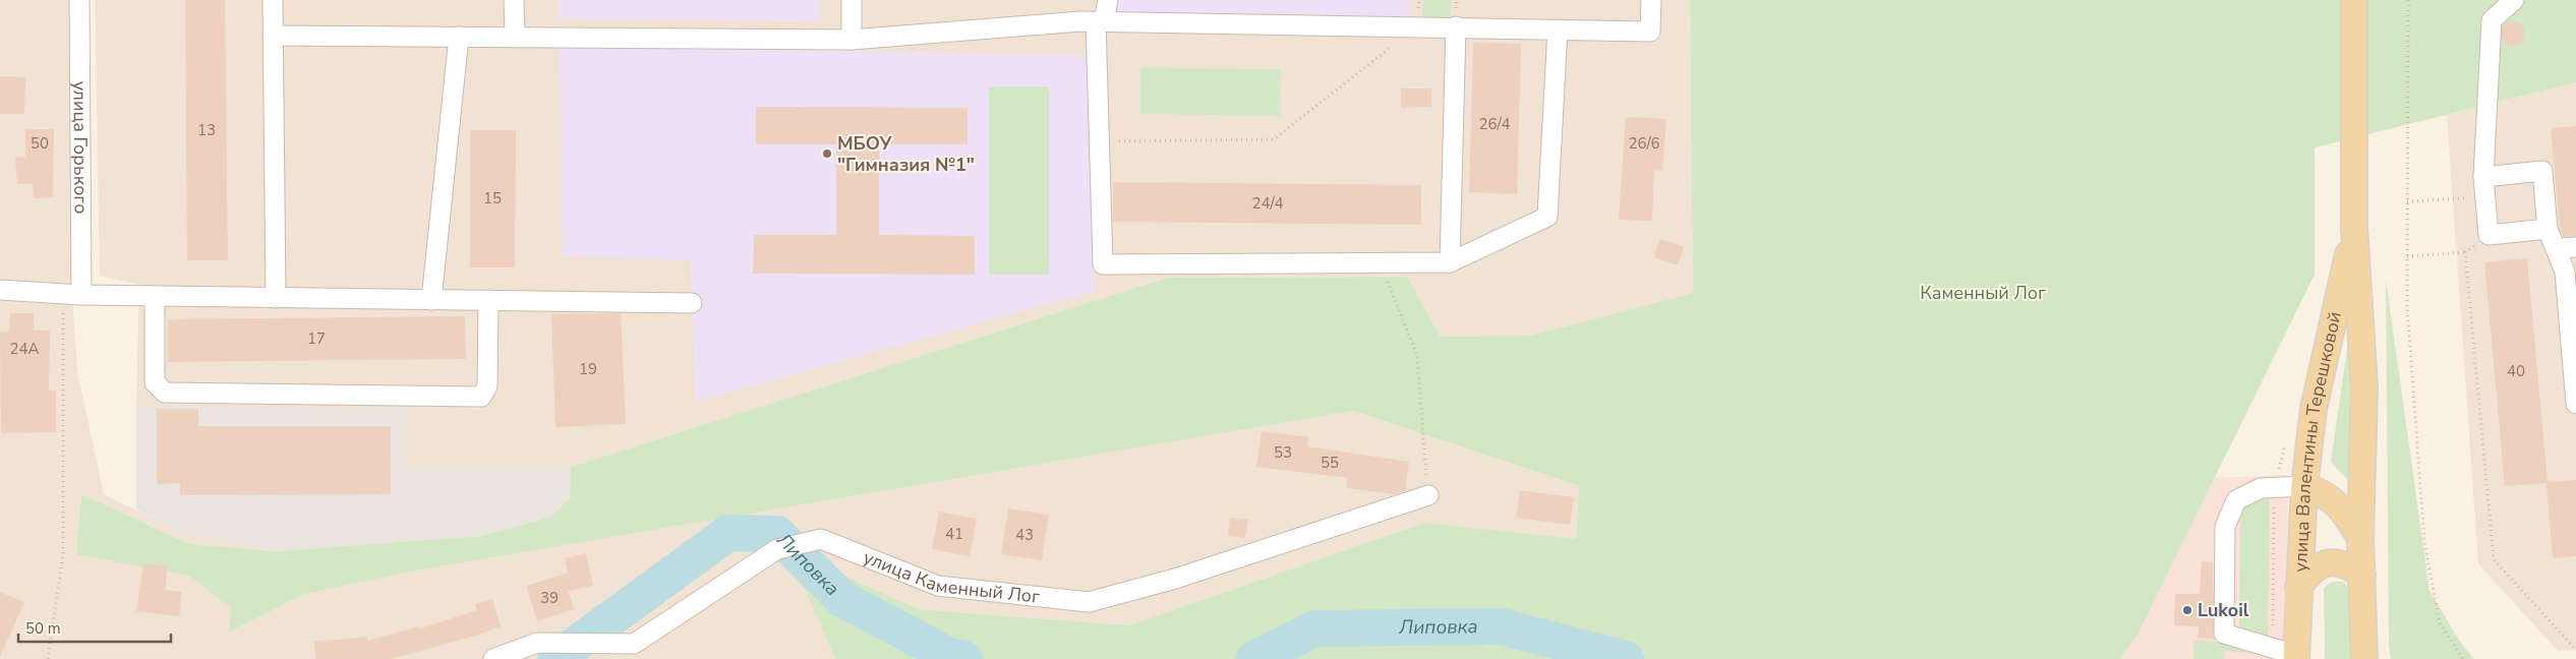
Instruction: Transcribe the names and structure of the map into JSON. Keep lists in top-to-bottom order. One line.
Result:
{"streets":{"main road":["улица Валентины Терешковой"],"street":["улица Горького","улица Каменный Лог"]},"water":["Липовка"],"parks":["Каменный Лог"],"places":["МБОУ \"Гимназия №1\"","Lukoil"],"house_numbers":["26/4","13","50","26/6","15","24/4","17","24А","19","40","53","55","41","43","39"],"scale_bar":"50 m"}
